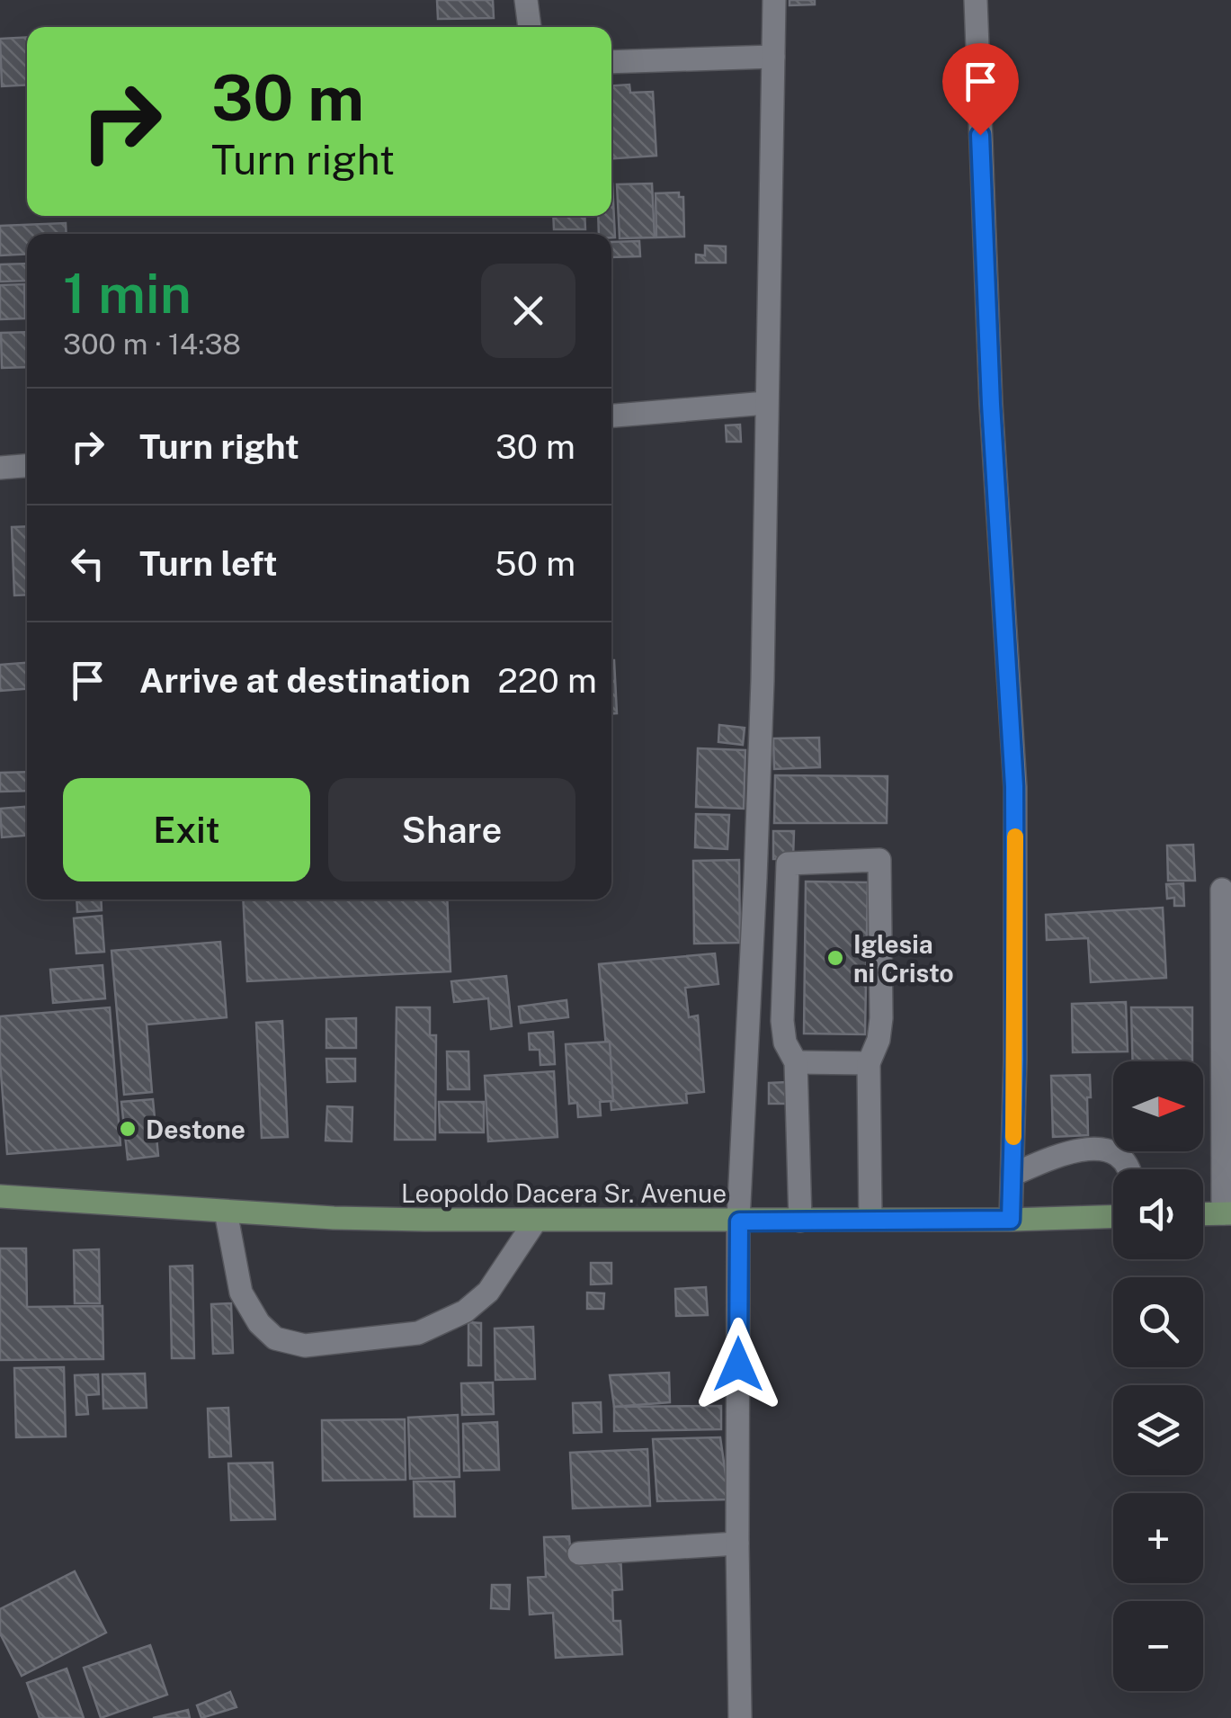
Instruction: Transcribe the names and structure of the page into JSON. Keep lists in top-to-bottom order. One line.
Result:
{"streets":{"main road":["Leopoldo Dacera Sr. Avenue"]},"places":["Iglesia ni Cristo","Destone"],"north":"right","page":{"turn":["30 m","Turn right"],"heading":["1 min","300 m · 14:38"],"list":[{"name":"Turn right","value":"30 m"},{"name":"Turn left","value":"50 m"},{"name":"Arrive at destination","value":"220 m"}],"buttons":["Exit","Share"],"map_buttons":["+","−"]}}
